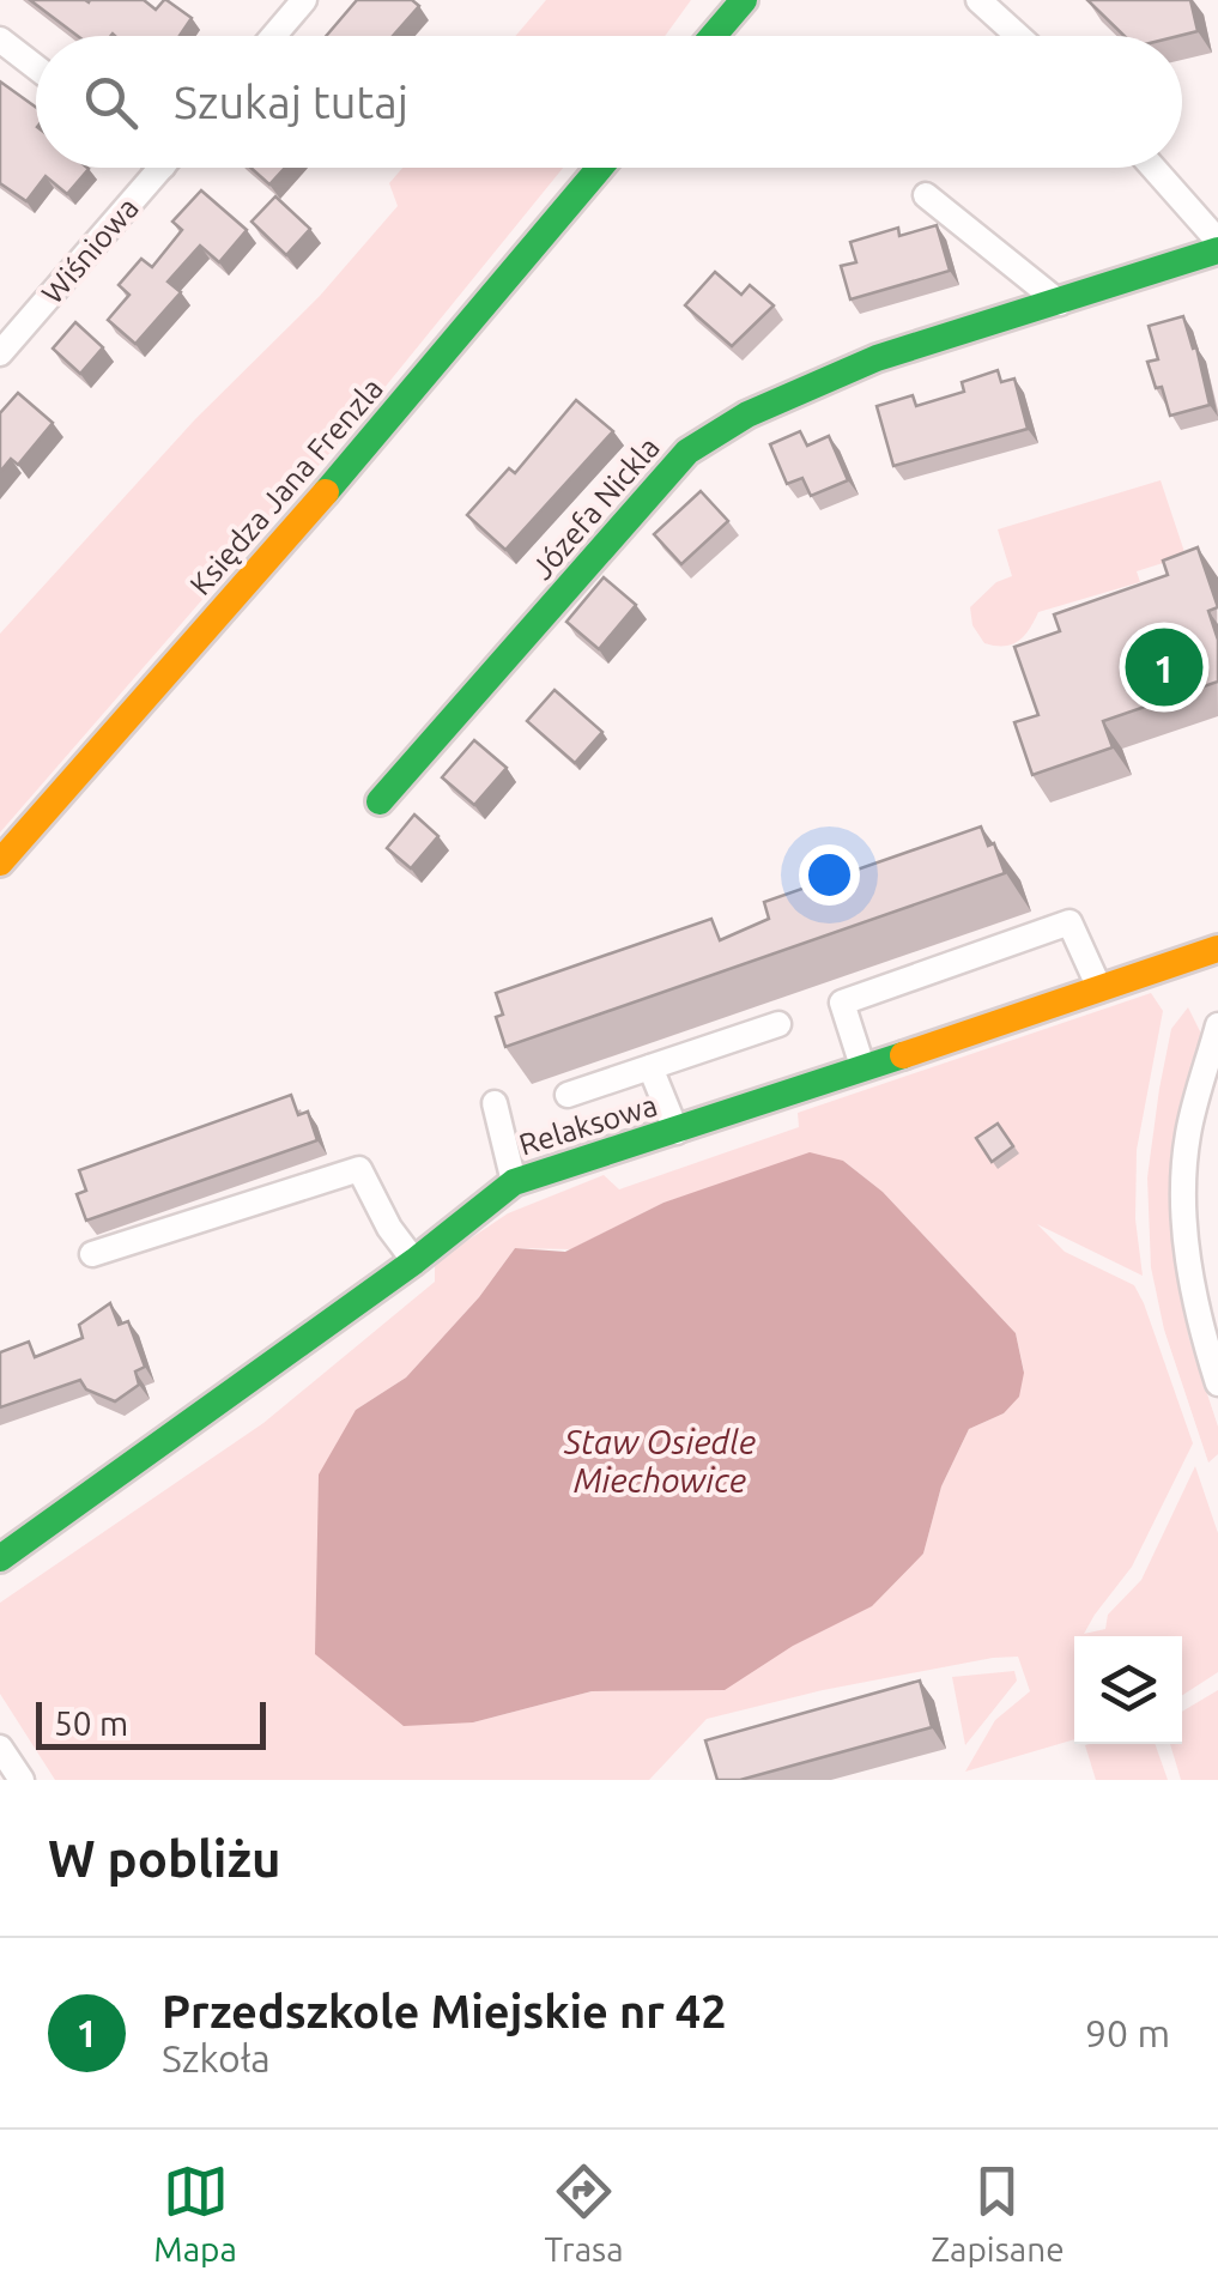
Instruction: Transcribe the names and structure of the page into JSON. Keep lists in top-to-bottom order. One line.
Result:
{"streets":{"street":["Wiśniowa","Księdza Jana Frenzla","Józefa Nickla","Relaksowa"]},"water":["Staw Osiedle Miechowice"],"scale_bar":"50 m","page":{"search":"Szukaj tutaj","pins":"1","scale":"50 m","heading":"W pobliżu","list":[{"mark":"1","name":"Przedszkole Miejskie nr 42","note":"Szkoła","value":"90 m"}],"nav":["Mapa","Trasa","Zapisane"]}}
